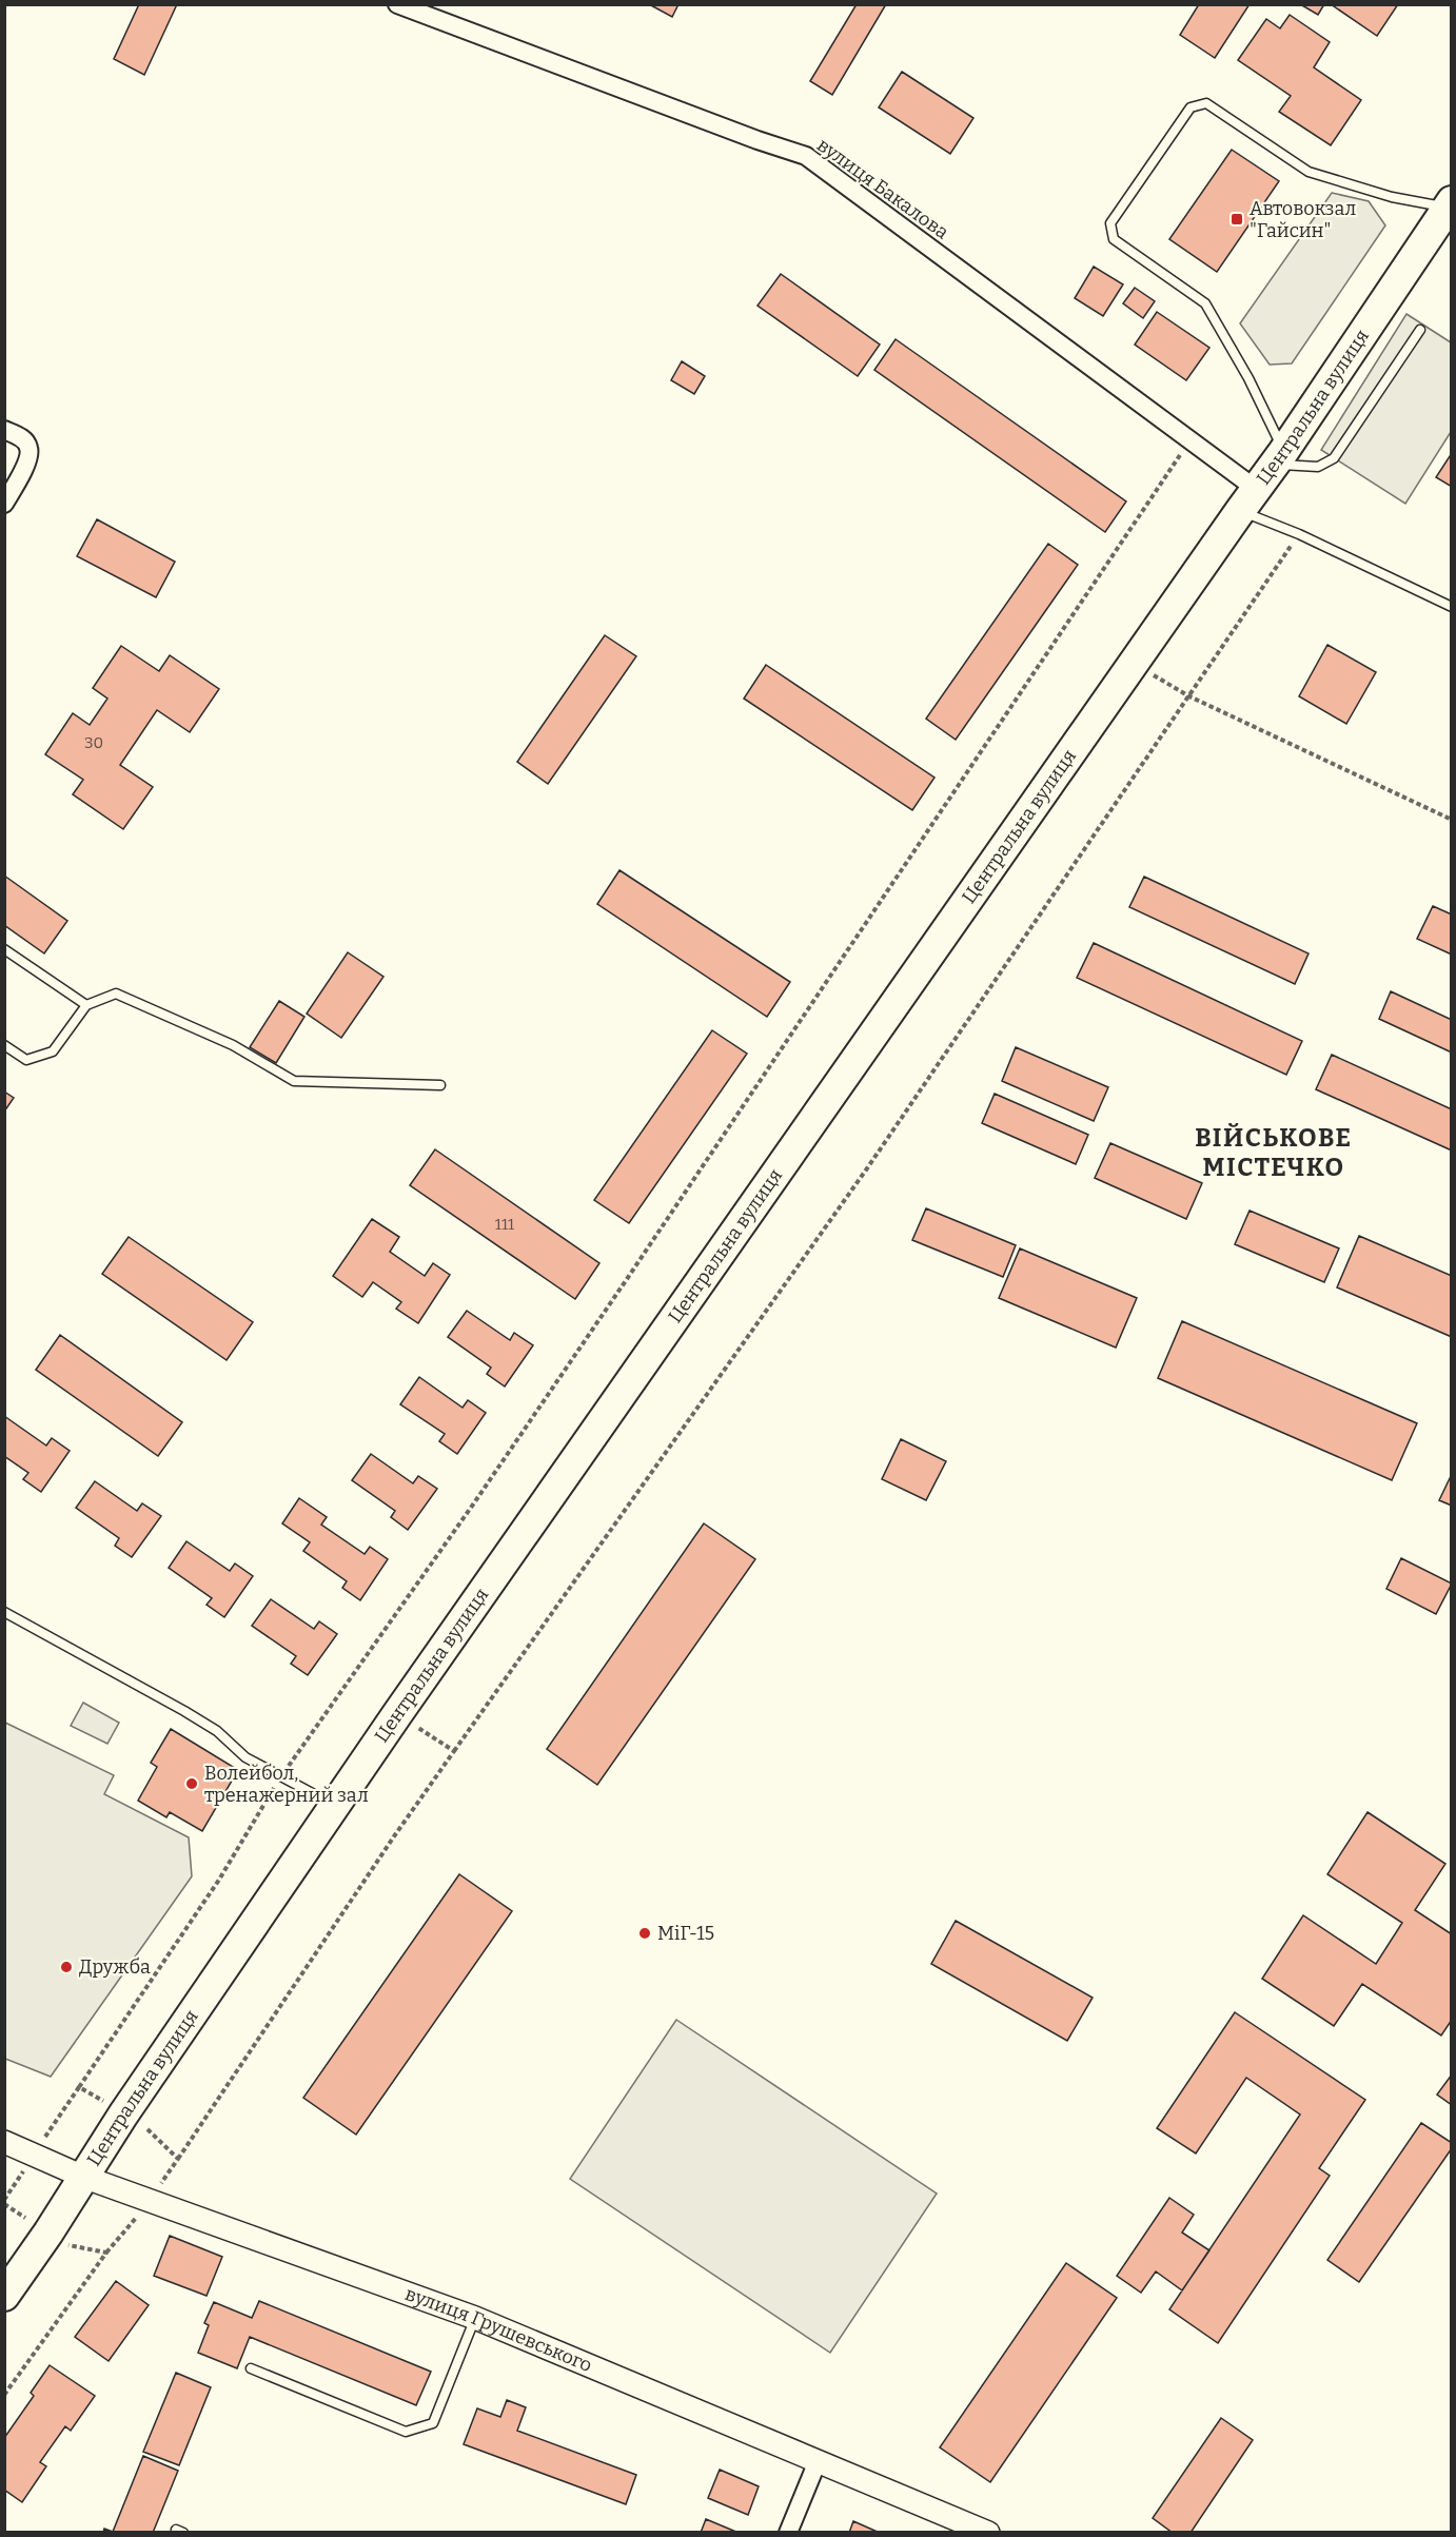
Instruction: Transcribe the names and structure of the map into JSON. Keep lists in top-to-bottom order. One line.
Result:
{"streets":{"highway":["Центральна вулиця"],"street":["вулиця Бакалова","вулиця Грушевського"]},"crossings":[["вулиця Бакалова","Центральна вулиця"],["Центральна вулиця","вулиця Грушевського"]],"districts":["ВІЙСЬКОВЕ МІСТЕЧКО"],"places":{"transit":["Автовокзал \"Гайсин\""],"other":["Волейбол, тренажерний зал","МіГ-15","Дружба"]},"house_numbers":["30","111"]}
